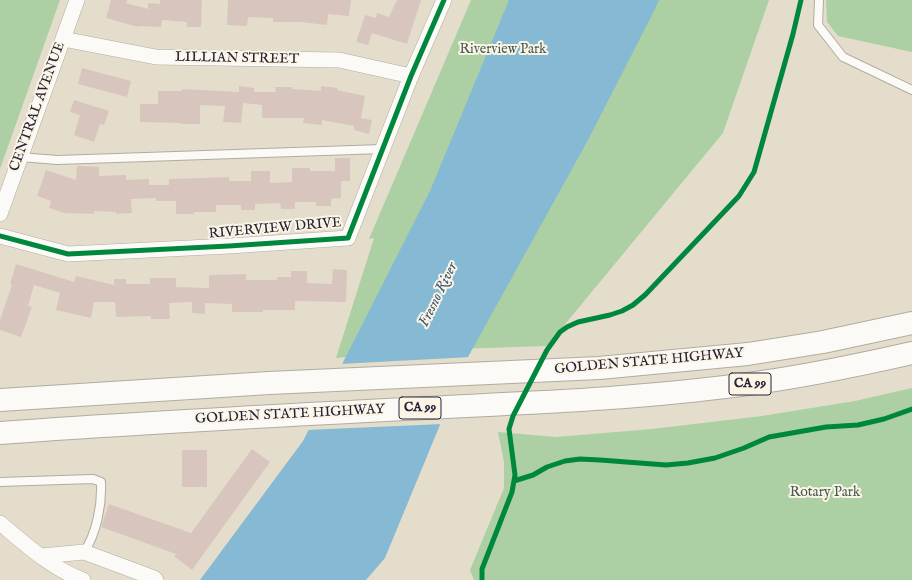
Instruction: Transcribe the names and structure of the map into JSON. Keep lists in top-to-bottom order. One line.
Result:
{"streets":{"highway":["GOLDEN STATE HIGHWAY","CA 99"],"street":["LILLIAN STREET","CENTRAL AVENUE","RIVERVIEW DRIVE"]},"crossings":[["LILLIAN STREET","CENTRAL AVENUE"],["LILLIAN STREET","RIVERVIEW DRIVE"]],"water":["Fresno River"],"parks":["Riverview Park","Rotary Park"]}
